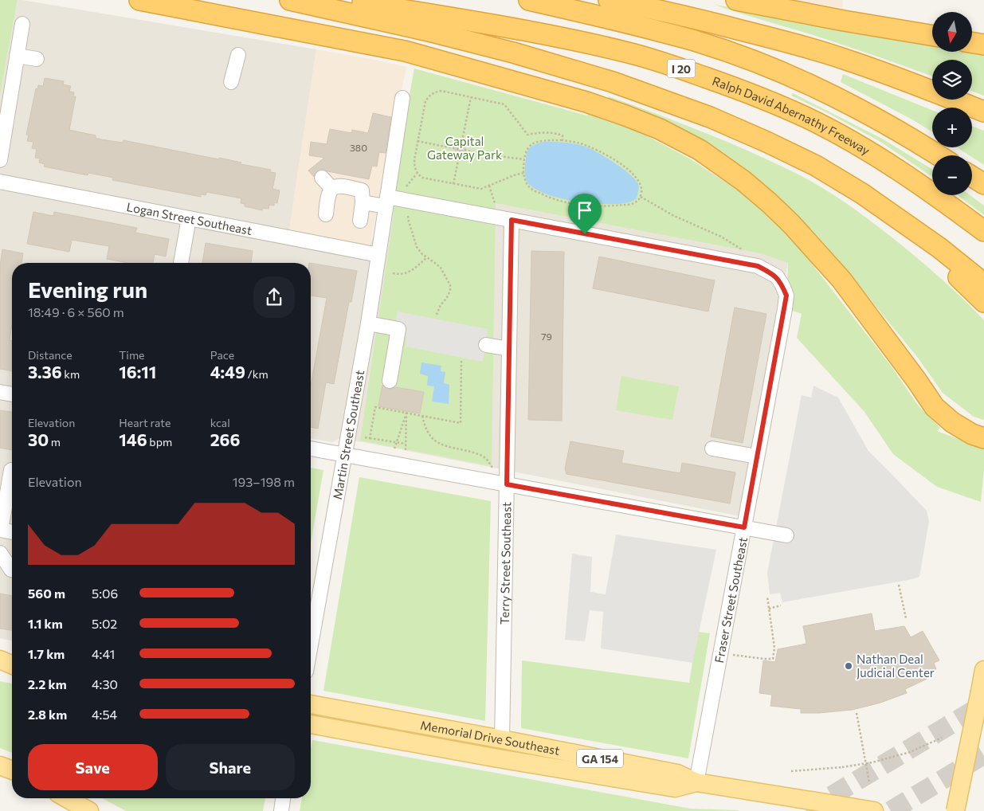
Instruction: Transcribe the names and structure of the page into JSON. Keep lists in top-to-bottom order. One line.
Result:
{"streets":{"highway":["I 20","Ralph David Abernathy Freeway"],"main road":["Memorial Drive Southeast","GA 154"],"street":["Logan Street Southeast","Martin Street Southeast","Terry Street Southeast","Fraser Street Southeast"]},"crossings":[["Logan Street Southeast","Martin Street Southeast"],["Martin Street Southeast","Fraser Street Southeast"],["Terry Street Southeast","Fraser Street Southeast"],["Terry Street Southeast","Memorial Drive Southeast"],["Fraser Street Southeast","Memorial Drive Southeast"]],"parks":["Capital Gateway Park"],"places":["Nathan Deal Judicial Center"],"house_numbers":["380","79"],"north":"bottom","page":{"map_buttons":["+","−"],"heading":["Evening run","18:49 · 6 × 560 m"],"stats":[["Distance","3.36 km"],["Time","16:11"],["Pace","4:49 /km"],["Elevation","30 m"],["Heart rate","146 bpm"],["kcal","266"]],"chart":["Elevation","193–198 m"],"list":[{"name":"560 m","note":"5:06"},{"name":"1.1 km","note":"5:02"},{"name":"1.7 km","note":"4:41"},{"name":"2.2 km","note":"4:30"},{"name":"2.8 km","note":"4:54"}],"buttons":["Save","Share"]}}
